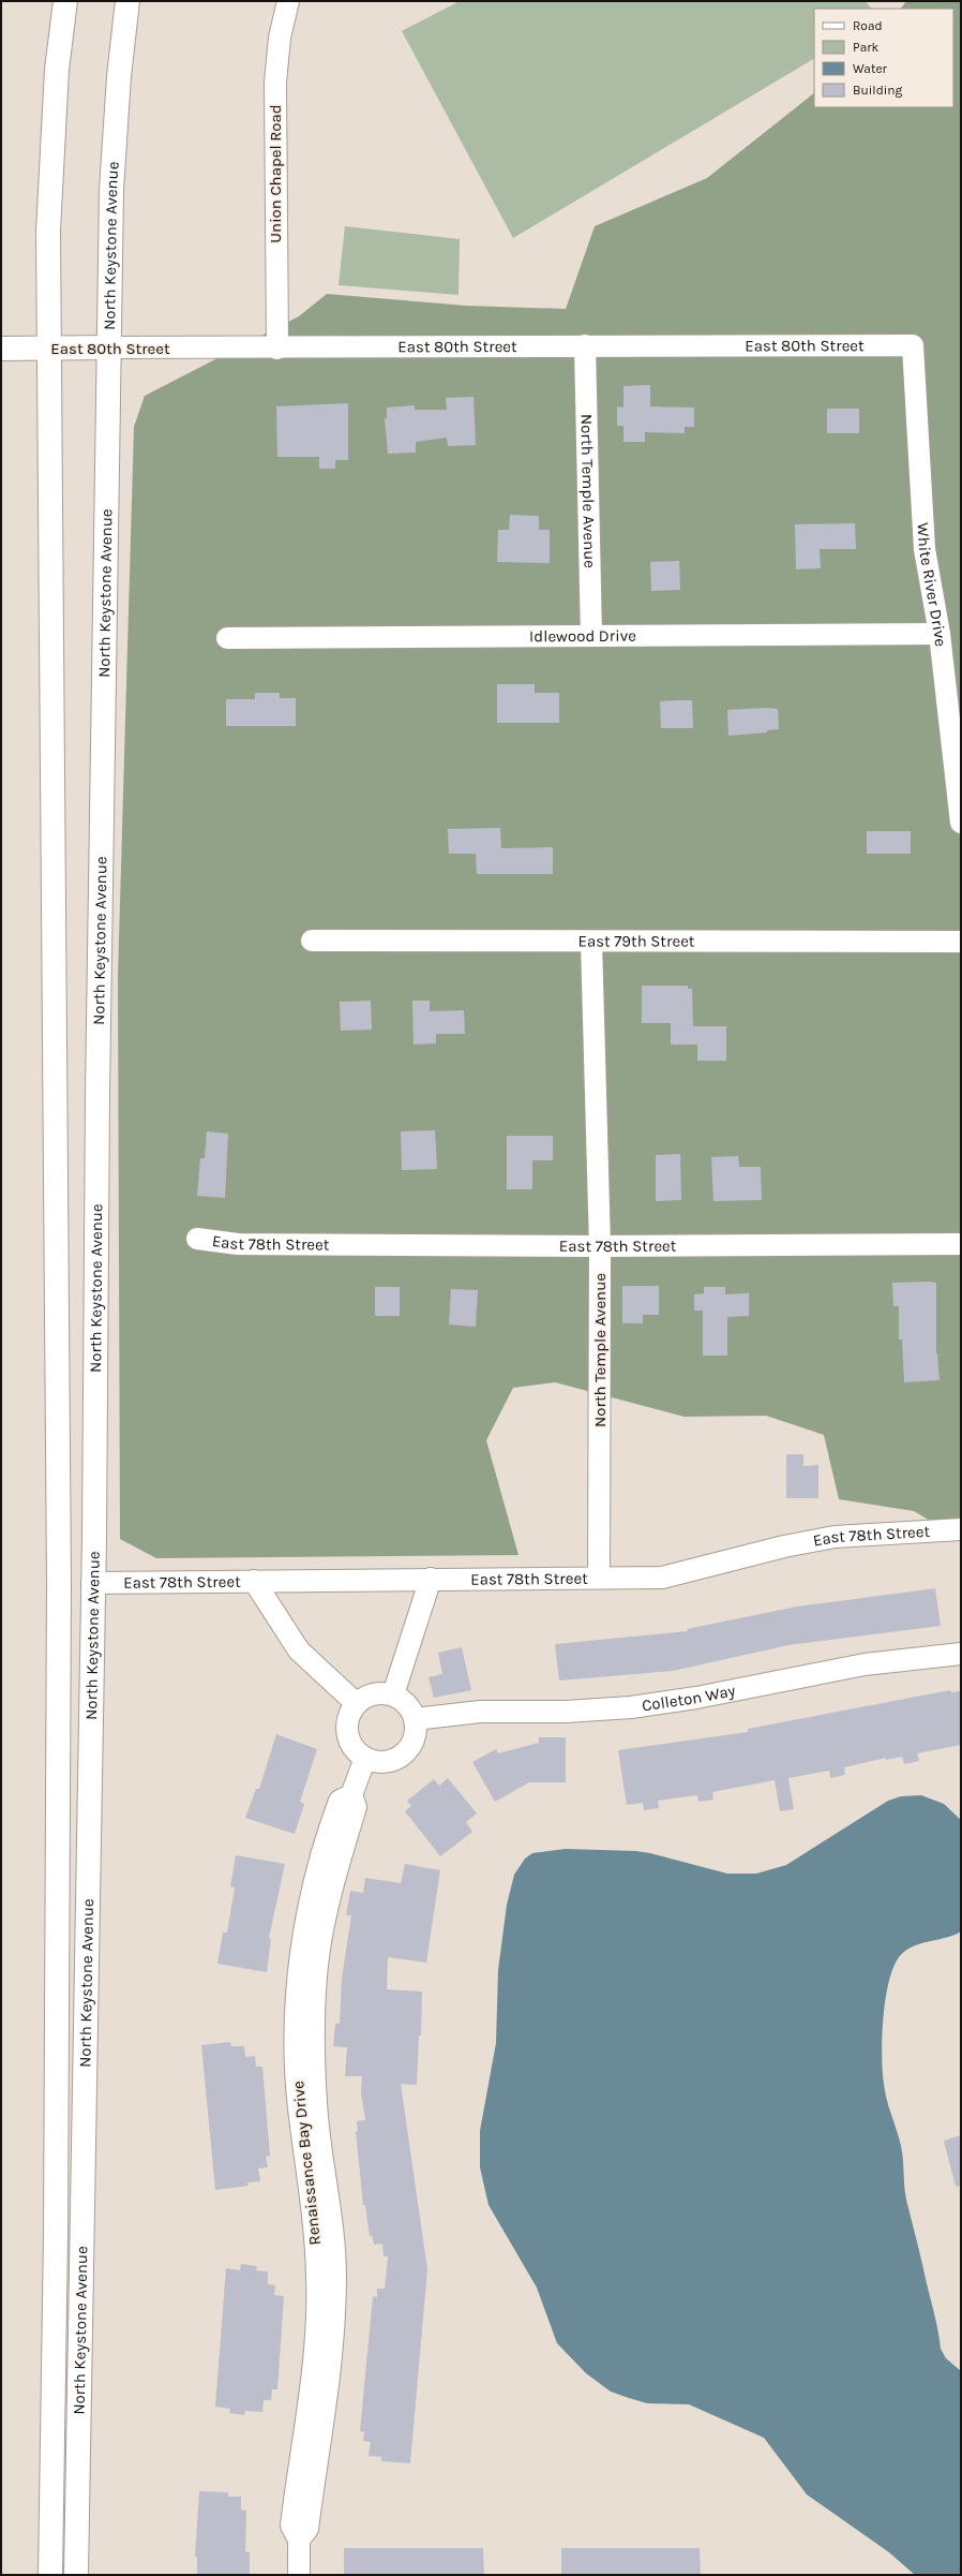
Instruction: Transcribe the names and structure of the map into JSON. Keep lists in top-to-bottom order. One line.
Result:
{"streets":{"main road":["North Keystone Avenue","East 80th Street"],"street":["Union Chapel Road","North Temple Avenue","White River Drive","Idlewood Drive","East 79th Street","East 78th Street","Colleton Way","Renaissance Bay Drive"]},"crossings":[["Union Chapel Road","East 80th Street"],["North Keystone Avenue","East 80th Street"],["North Keystone Avenue","East 78th Street"],["East 80th Street","North Temple Avenue"],["East 80th Street","White River Drive"],["North Temple Avenue","Idlewood Drive"],["North Temple Avenue","East 79th Street"],["North Temple Avenue","East 78th Street"],["White River Drive","Idlewood Drive"],["Colleton Way","Renaissance Bay Drive"]],"legend":["Road","Park","Water","Building"]}
